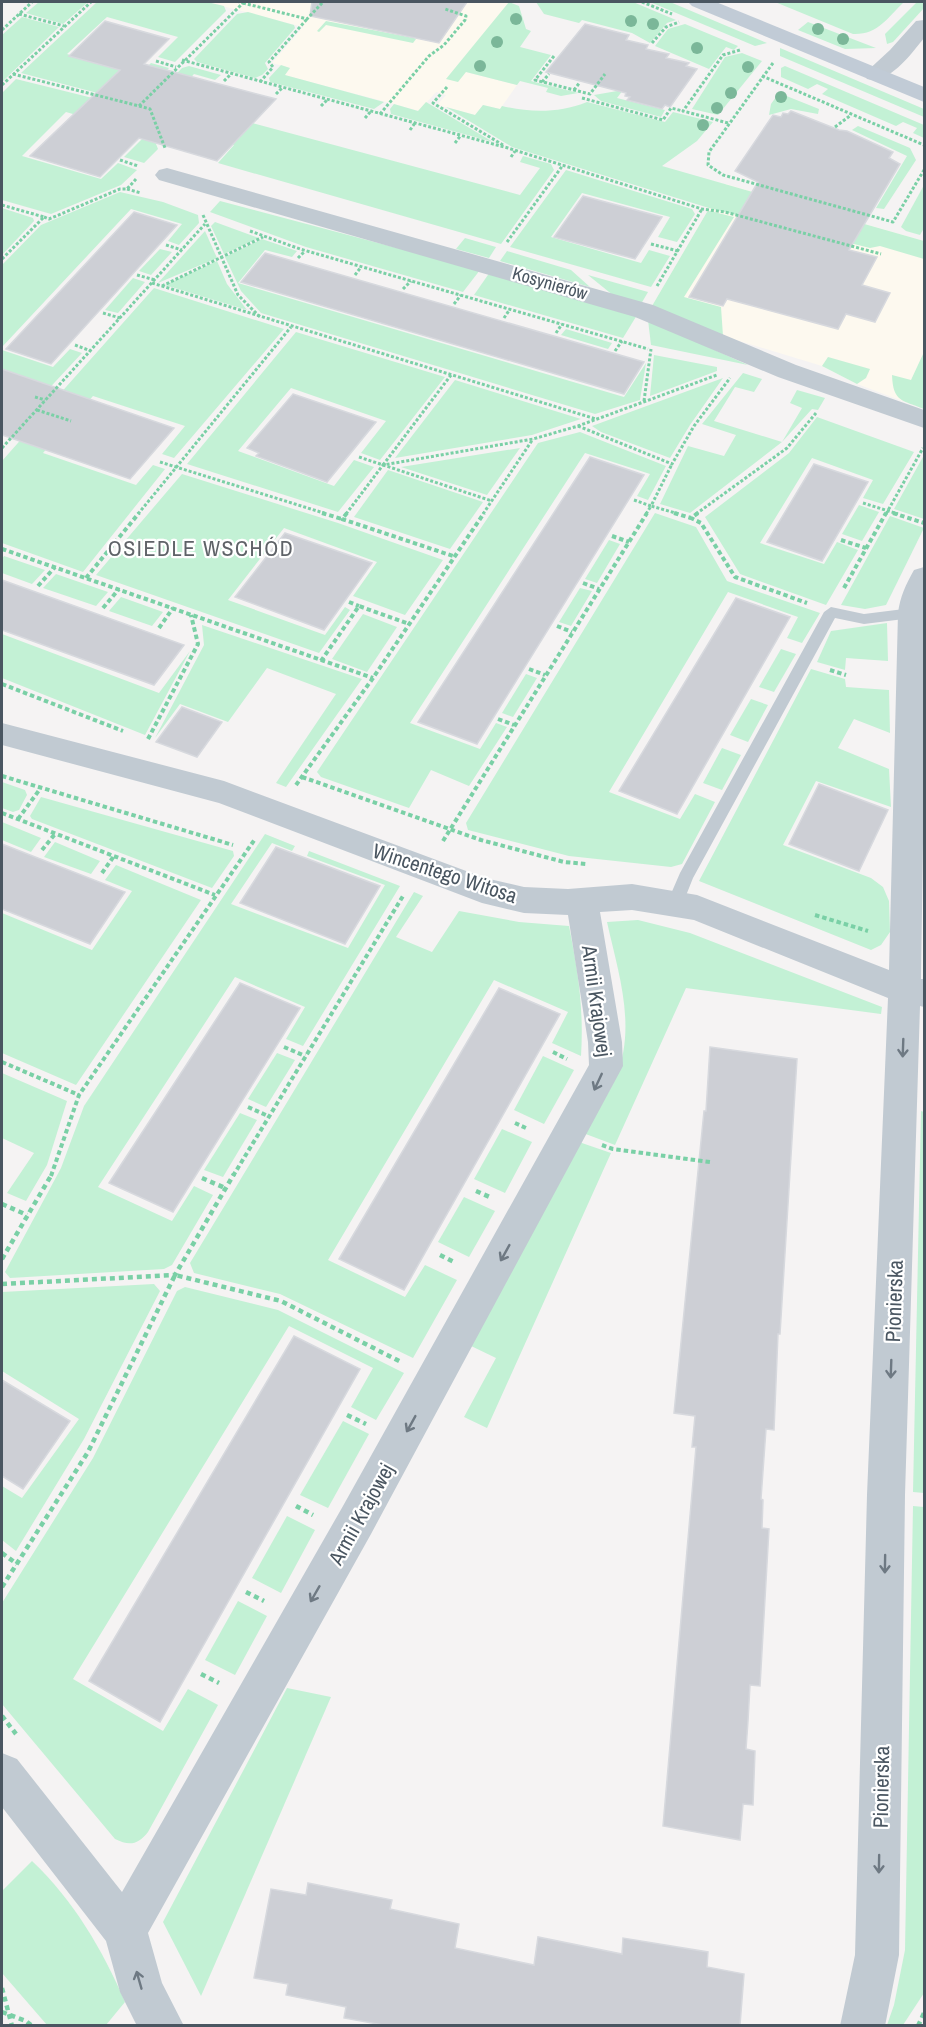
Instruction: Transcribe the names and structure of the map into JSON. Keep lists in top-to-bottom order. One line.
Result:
{"streets":{"street":["Kosynierów","Wincentego Witosa","Armii Krajowej","Pionierska"]},"crossings":[["Wincentego Witosa","Armii Krajowej"],["Wincentego Witosa","Pionierska"]],"one_way":["Armii Krajowej","Pionierska"],"districts":["OSIEDLE WSCHÓD"]}
